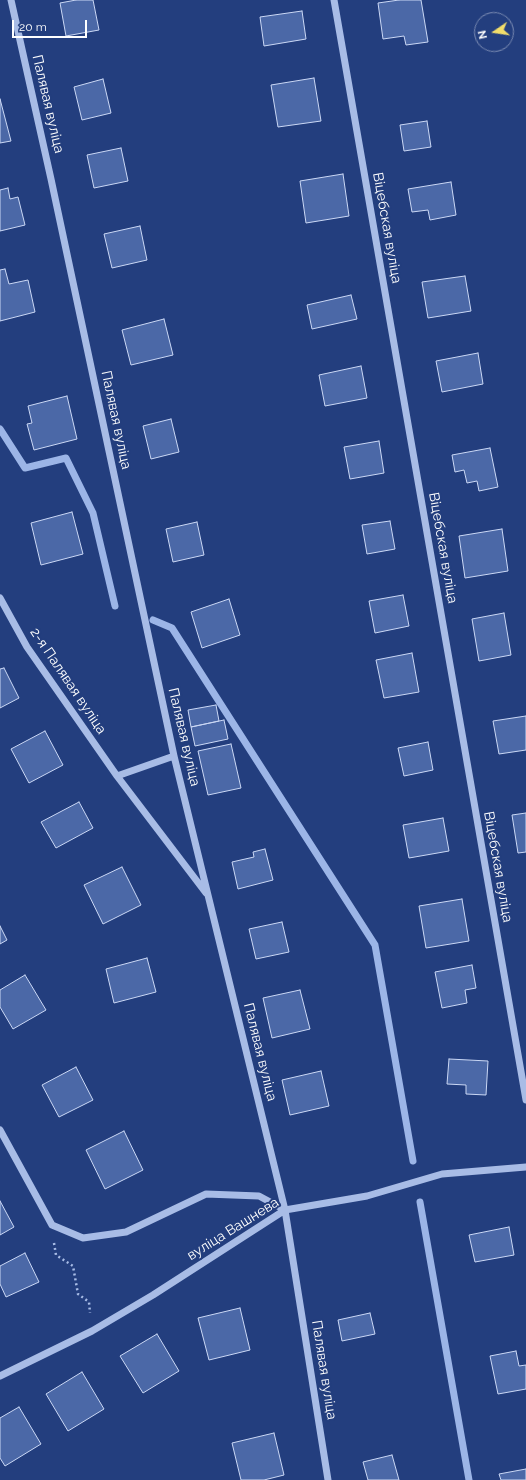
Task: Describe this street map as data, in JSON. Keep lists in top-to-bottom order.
{
  "streets": {
    "street": [
      "Палявая вуліца",
      "Віцебская вуліца",
      "2-я Палявая вуліца",
      "вуліца Вашнева"
    ]
  },
  "crossings": [
    ["Палявая вуліца", "2-я Палявая вуліца"],
    ["Палявая вуліца", "вуліца Вашнева"]
  ],
  "scale_bar": "20 m",
  "north": "left"
}
